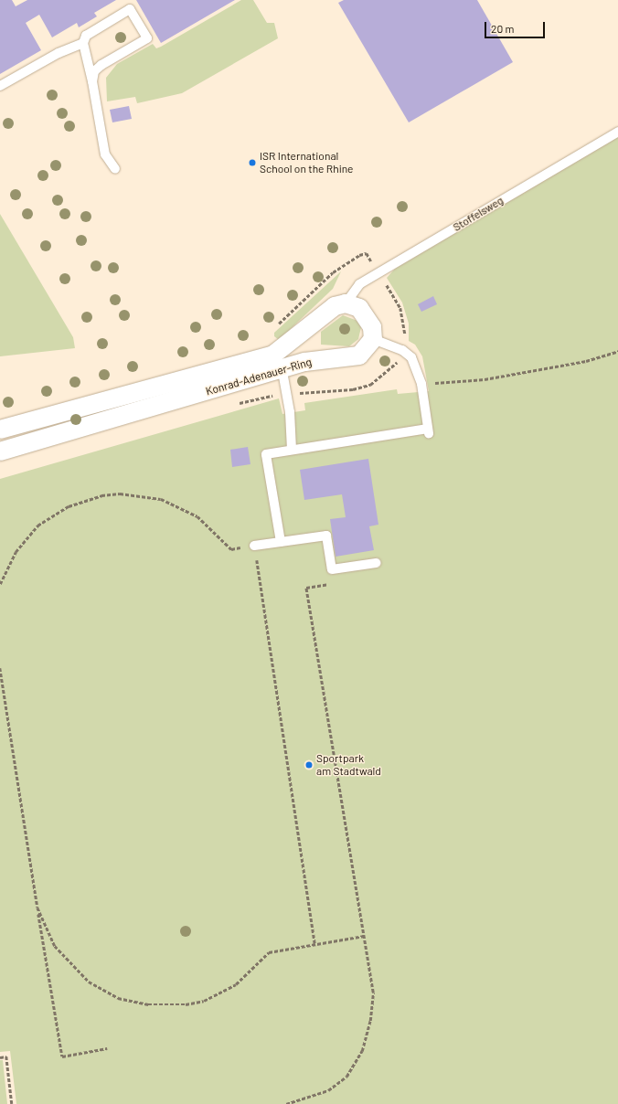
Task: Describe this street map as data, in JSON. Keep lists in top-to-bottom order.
{
  "streets": {
    "street": ["Konrad-Adenauer-Ring"],
    "lane": ["Stoffelsweg"]
  },
  "crossings": [
    ["Stoffelsweg", "Konrad-Adenauer-Ring"]
  ],
  "places": ["ISR International School on the Rhine", "Sportpark am Stadtwald"],
  "scale_bar": "20 m"
}
